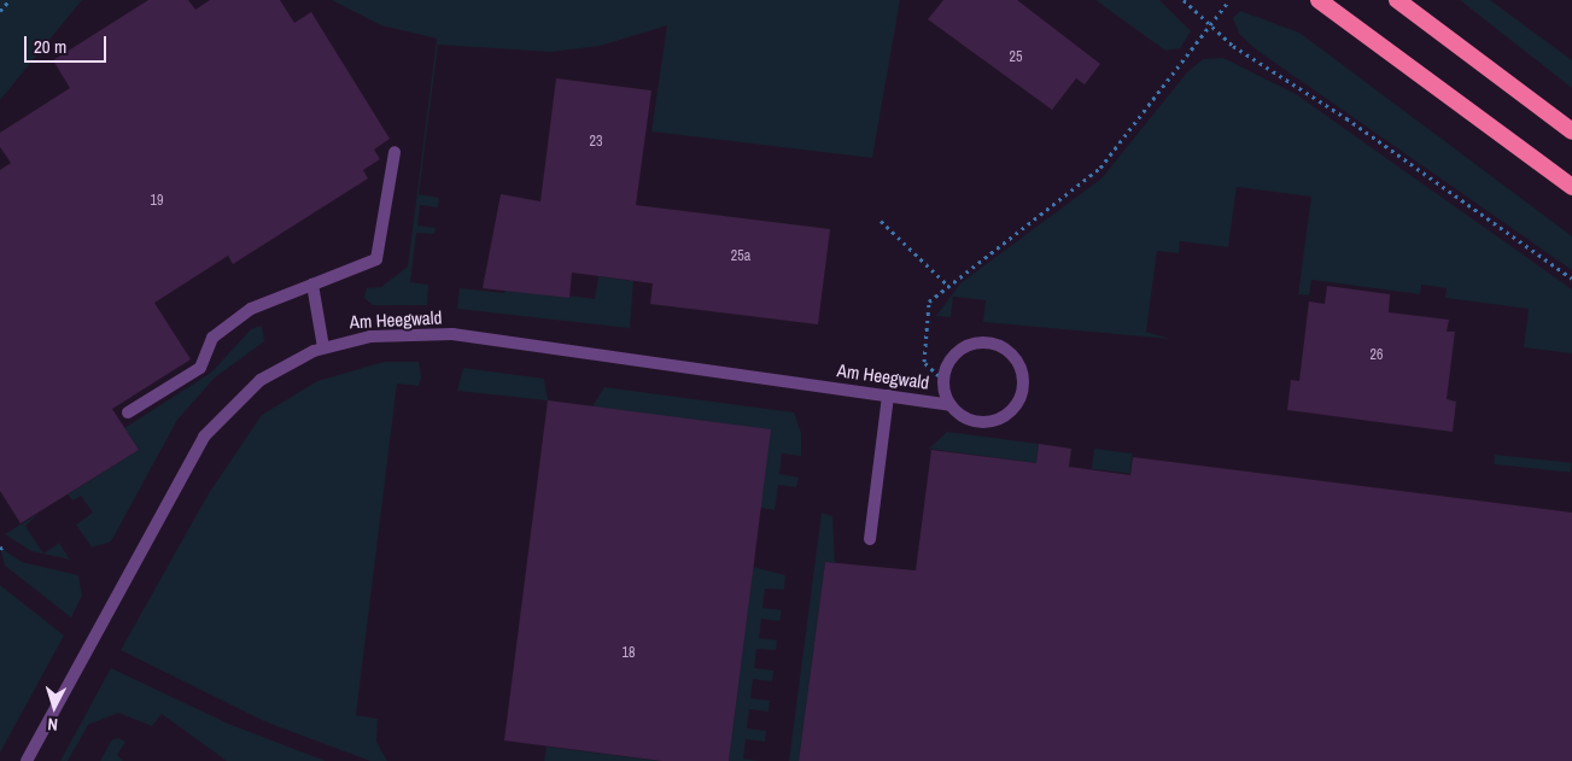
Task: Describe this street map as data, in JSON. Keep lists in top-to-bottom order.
{
  "streets": {
    "street": ["Am Heegwald"]
  },
  "house_numbers": [
    "25",
    "23",
    "19",
    "25a",
    "26",
    "18"
  ],
  "scale_bar": "20 m",
  "north": "bottom"
}
